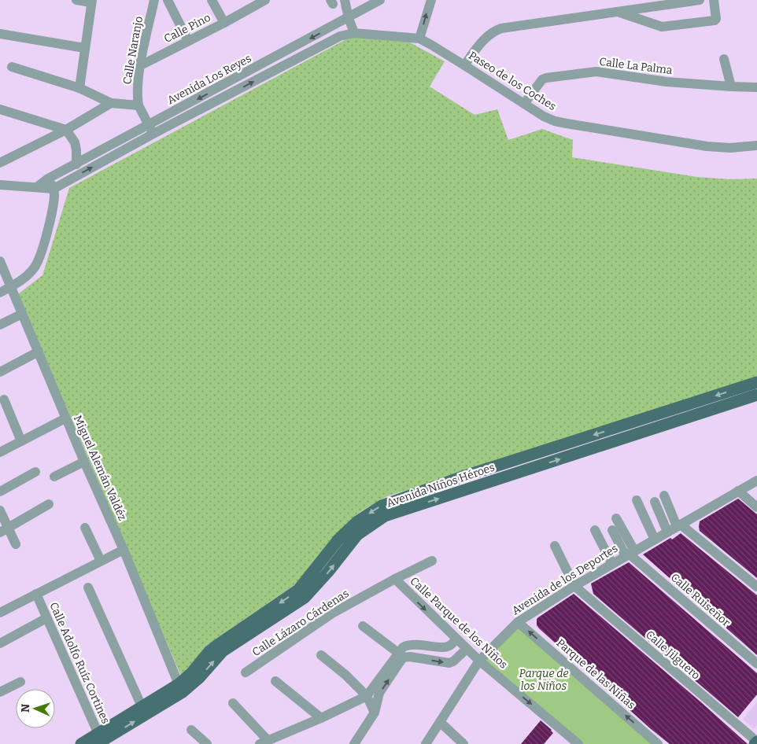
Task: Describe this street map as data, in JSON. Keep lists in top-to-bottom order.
{
  "streets": {
    "main road": ["Avenida Niños Héroes"],
    "street": [
      "Calle Pino",
      "Calle Naranjo",
      "Calle La Palma",
      "Avenida Los Reyes",
      "Paseo de los Coches",
      "Miguel Alemán Valdéz",
      "Avenida de los Deportes",
      "Calle Ruiseñor",
      "Calle Lázaro Cárdenas",
      "Calle Parque de los Niños",
      "Calle Jilguero",
      "Calle Adolfo Ruíz Cortines",
      "Parque de las Niñas"
    ]
  },
  "crossings": [
    ["Calle Pino", "Calle Naranjo"],
    ["Calle La Palma", "Paseo de los Coches"],
    ["Avenida Los Reyes", "Paseo de los Coches"],
    ["Miguel Alemán Valdéz", "Avenida Niños Héroes"],
    ["Avenida Niños Héroes", "Calle Adolfo Ruíz Cortines"],
    ["Avenida de los Deportes", "Calle Ruiseñor"],
    ["Avenida de los Deportes", "Calle Parque de los Niños"],
    ["Avenida de los Deportes", "Calle Jilguero"],
    ["Avenida de los Deportes", "Parque de las Niñas"],
    ["Calle Lázaro Cárdenas", "Calle Parque de los Niños"]
  ],
  "one_way": ["Parque de las Niñas"],
  "parks": ["Parque de los Niños"],
  "north": "left"
}
